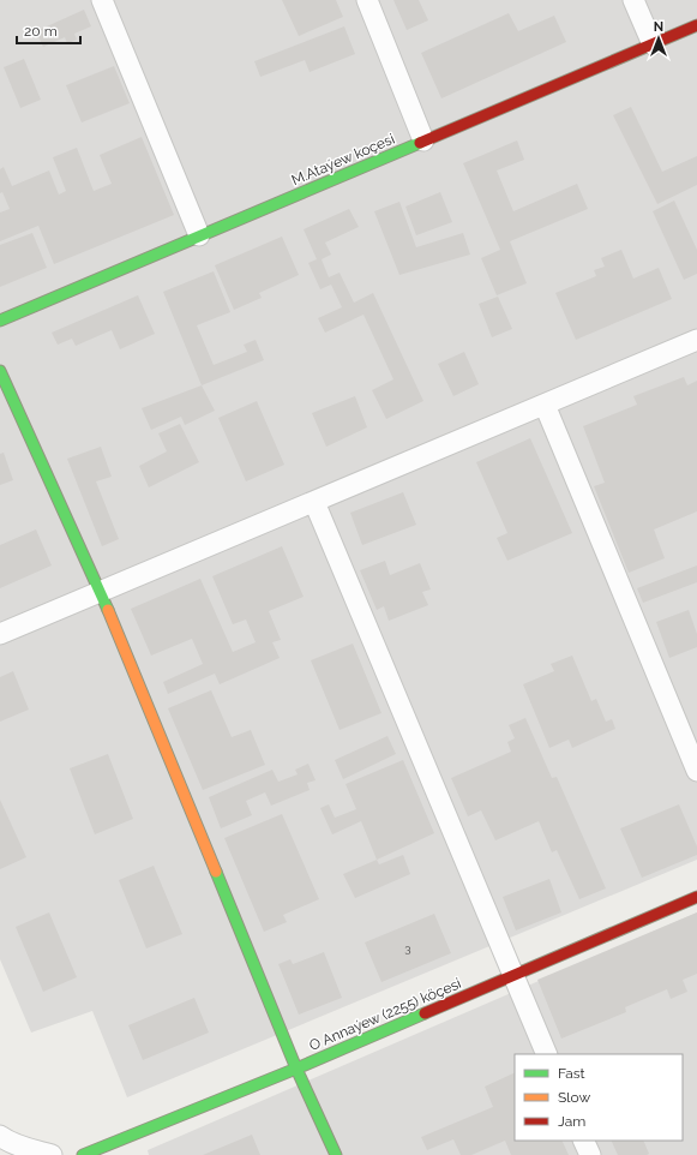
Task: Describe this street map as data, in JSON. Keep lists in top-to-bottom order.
{
  "streets": {
    "street": ["M.Ataýew koçesi", "O Annaýew (2255) köçesi"]
  },
  "house_numbers": ["3"],
  "legend": ["Fast", "Slow", "Jam"],
  "scale_bar": "20 m",
  "north": "top"
}
